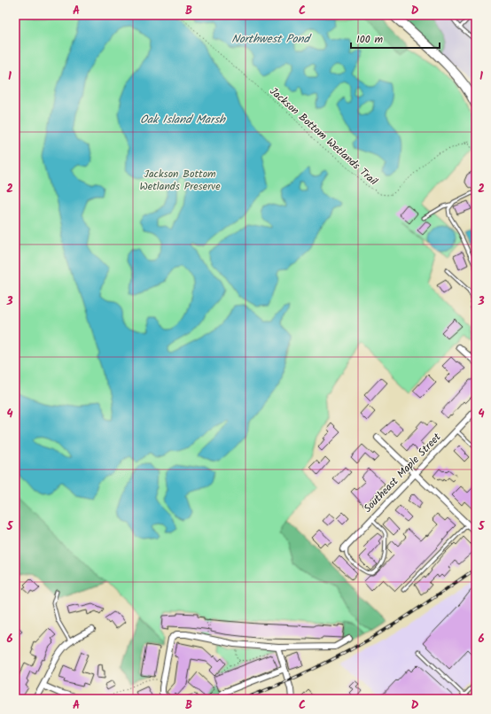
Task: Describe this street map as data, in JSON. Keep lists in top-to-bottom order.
{
  "streets": {
    "street": ["Southeast Maple Street"],
    "path": ["Jackson Bottom Wetlands Trail"]
  },
  "water": ["Northwest Pond", "Oak Island Marsh"],
  "parks": ["Jackson Bottom Wetlands Preserve"],
  "scale_bar": "100 m",
  "grid": {
    "columns": [
      "A",
      "B",
      "C",
      "D"
    ],
    "rows": [
      "1",
      "2",
      "3",
      "4",
      "5",
      "6"
    ]
  }
}
